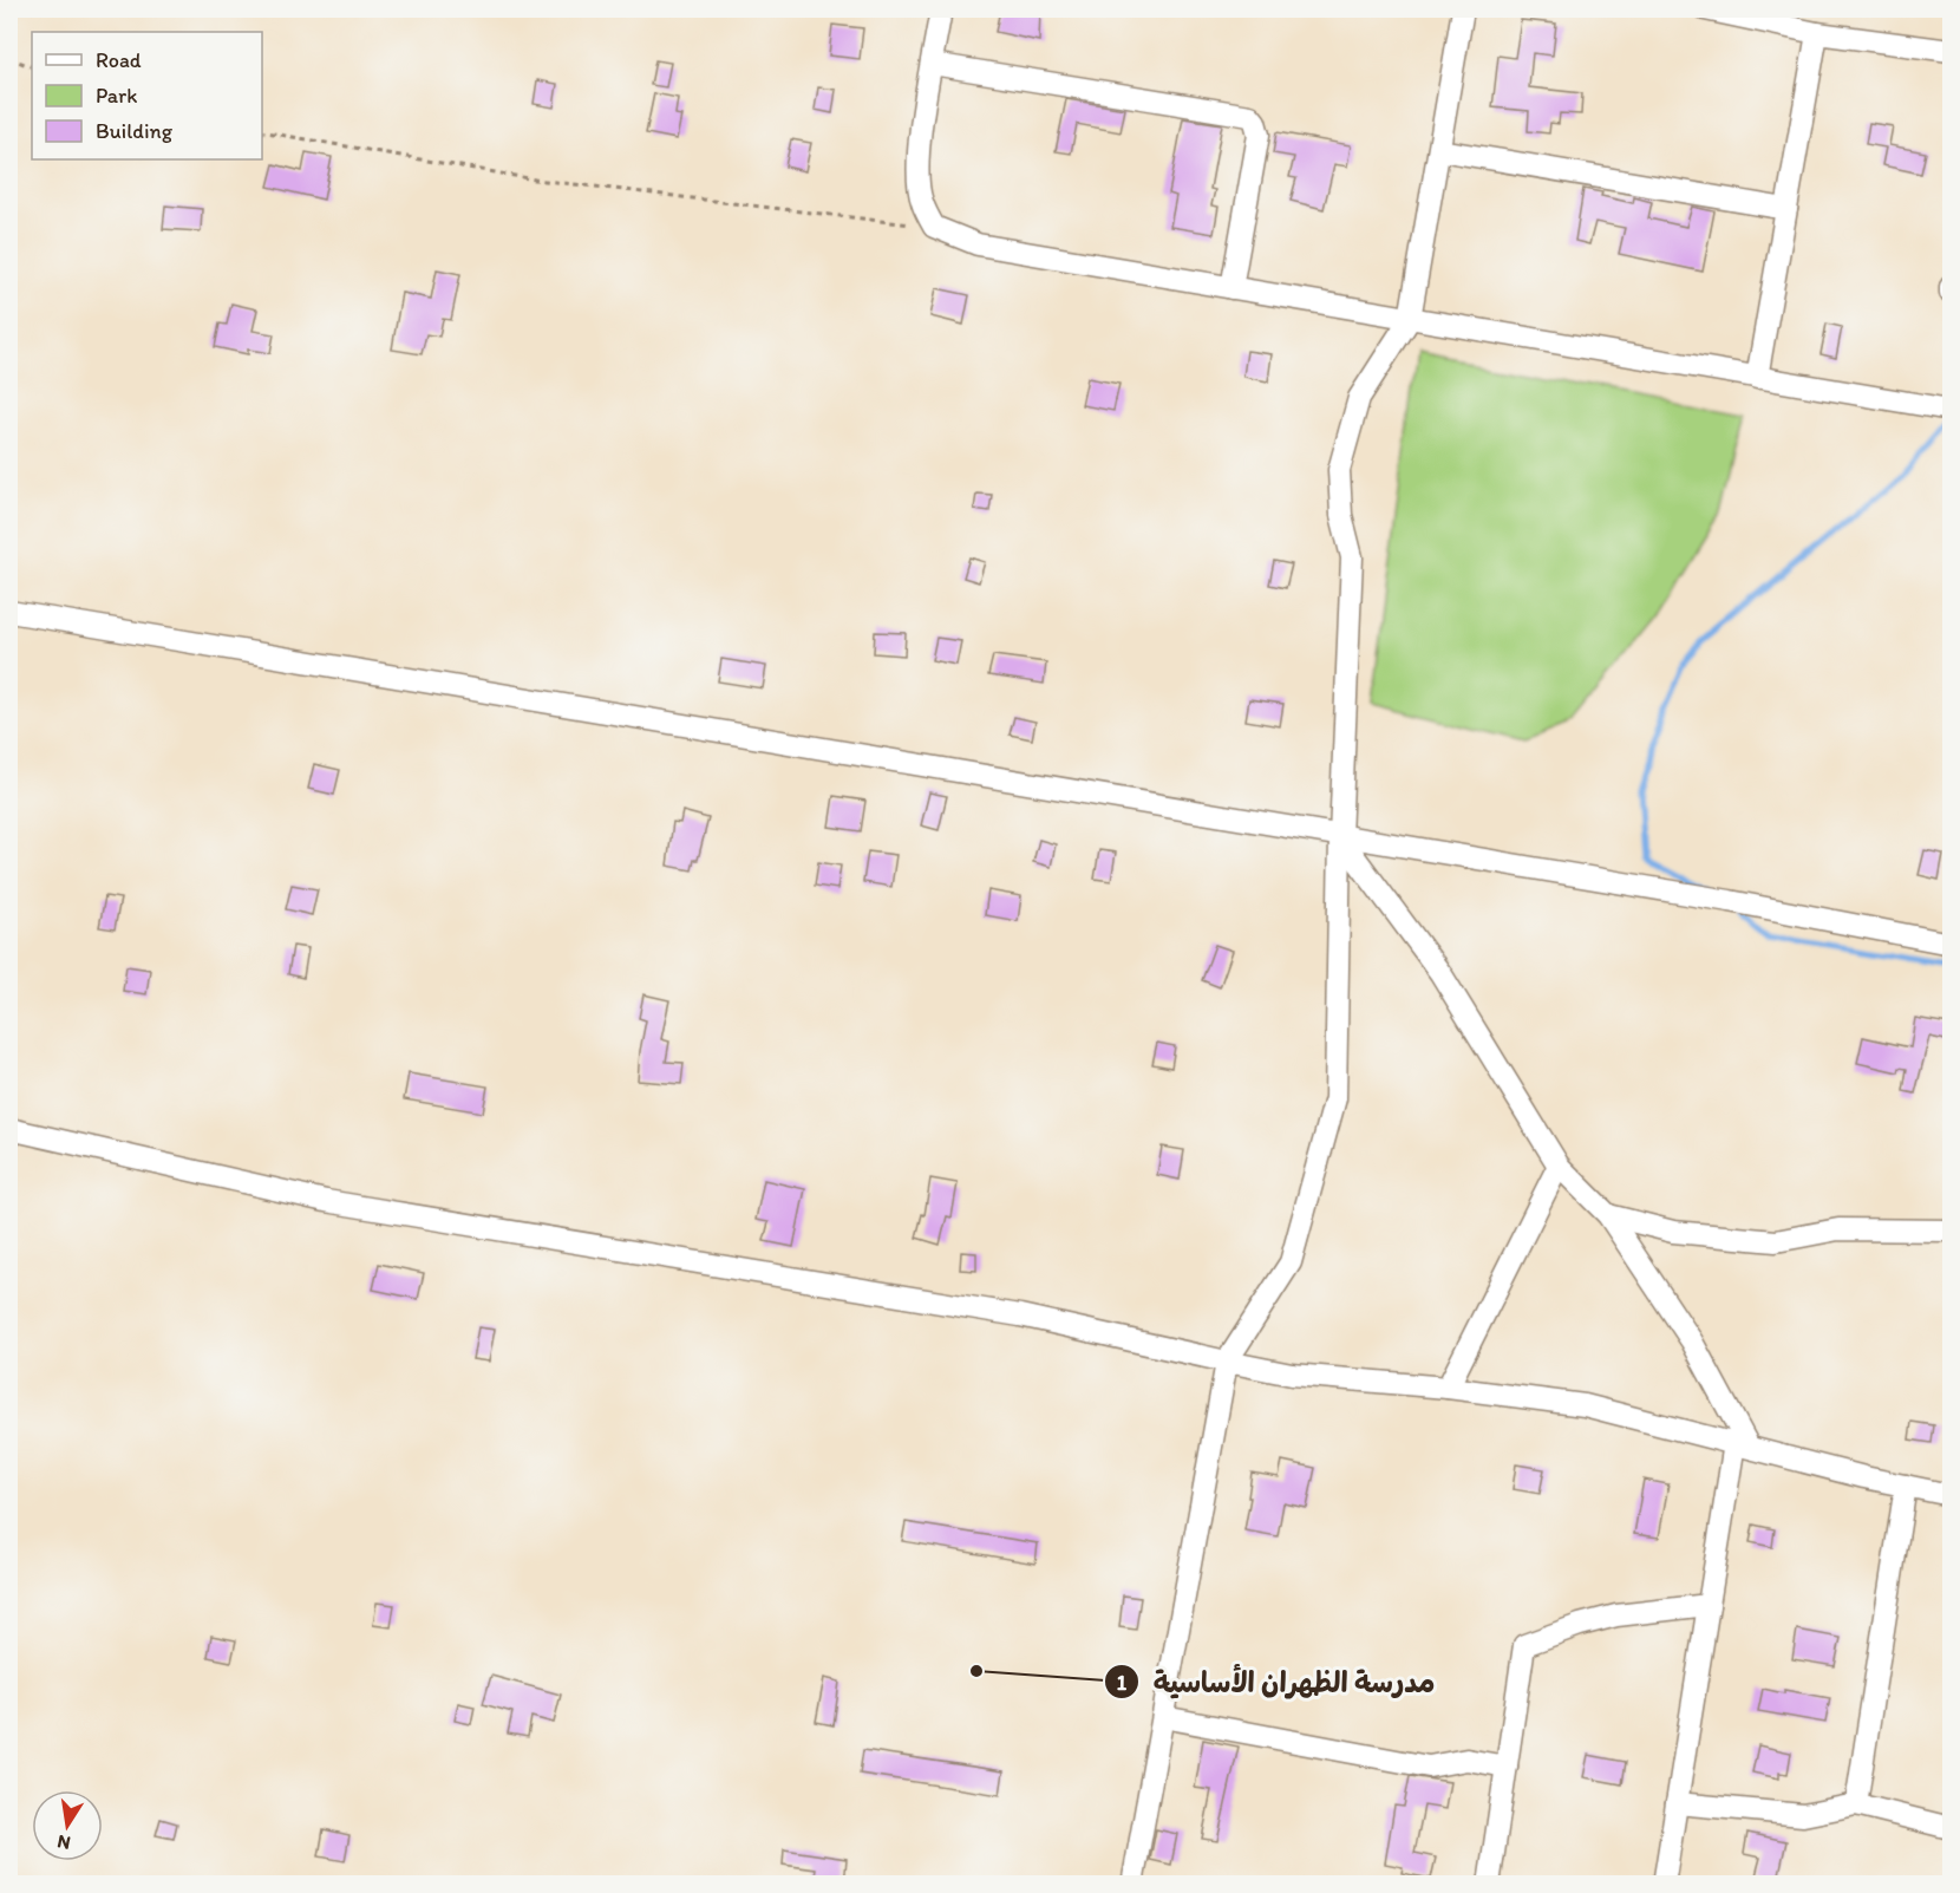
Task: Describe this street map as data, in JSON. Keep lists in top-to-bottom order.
{
  "places": ["مدرسة الظهران الأساسية"],
  "legend": ["Road", "Park", "Building"],
  "north": "bottom"
}
